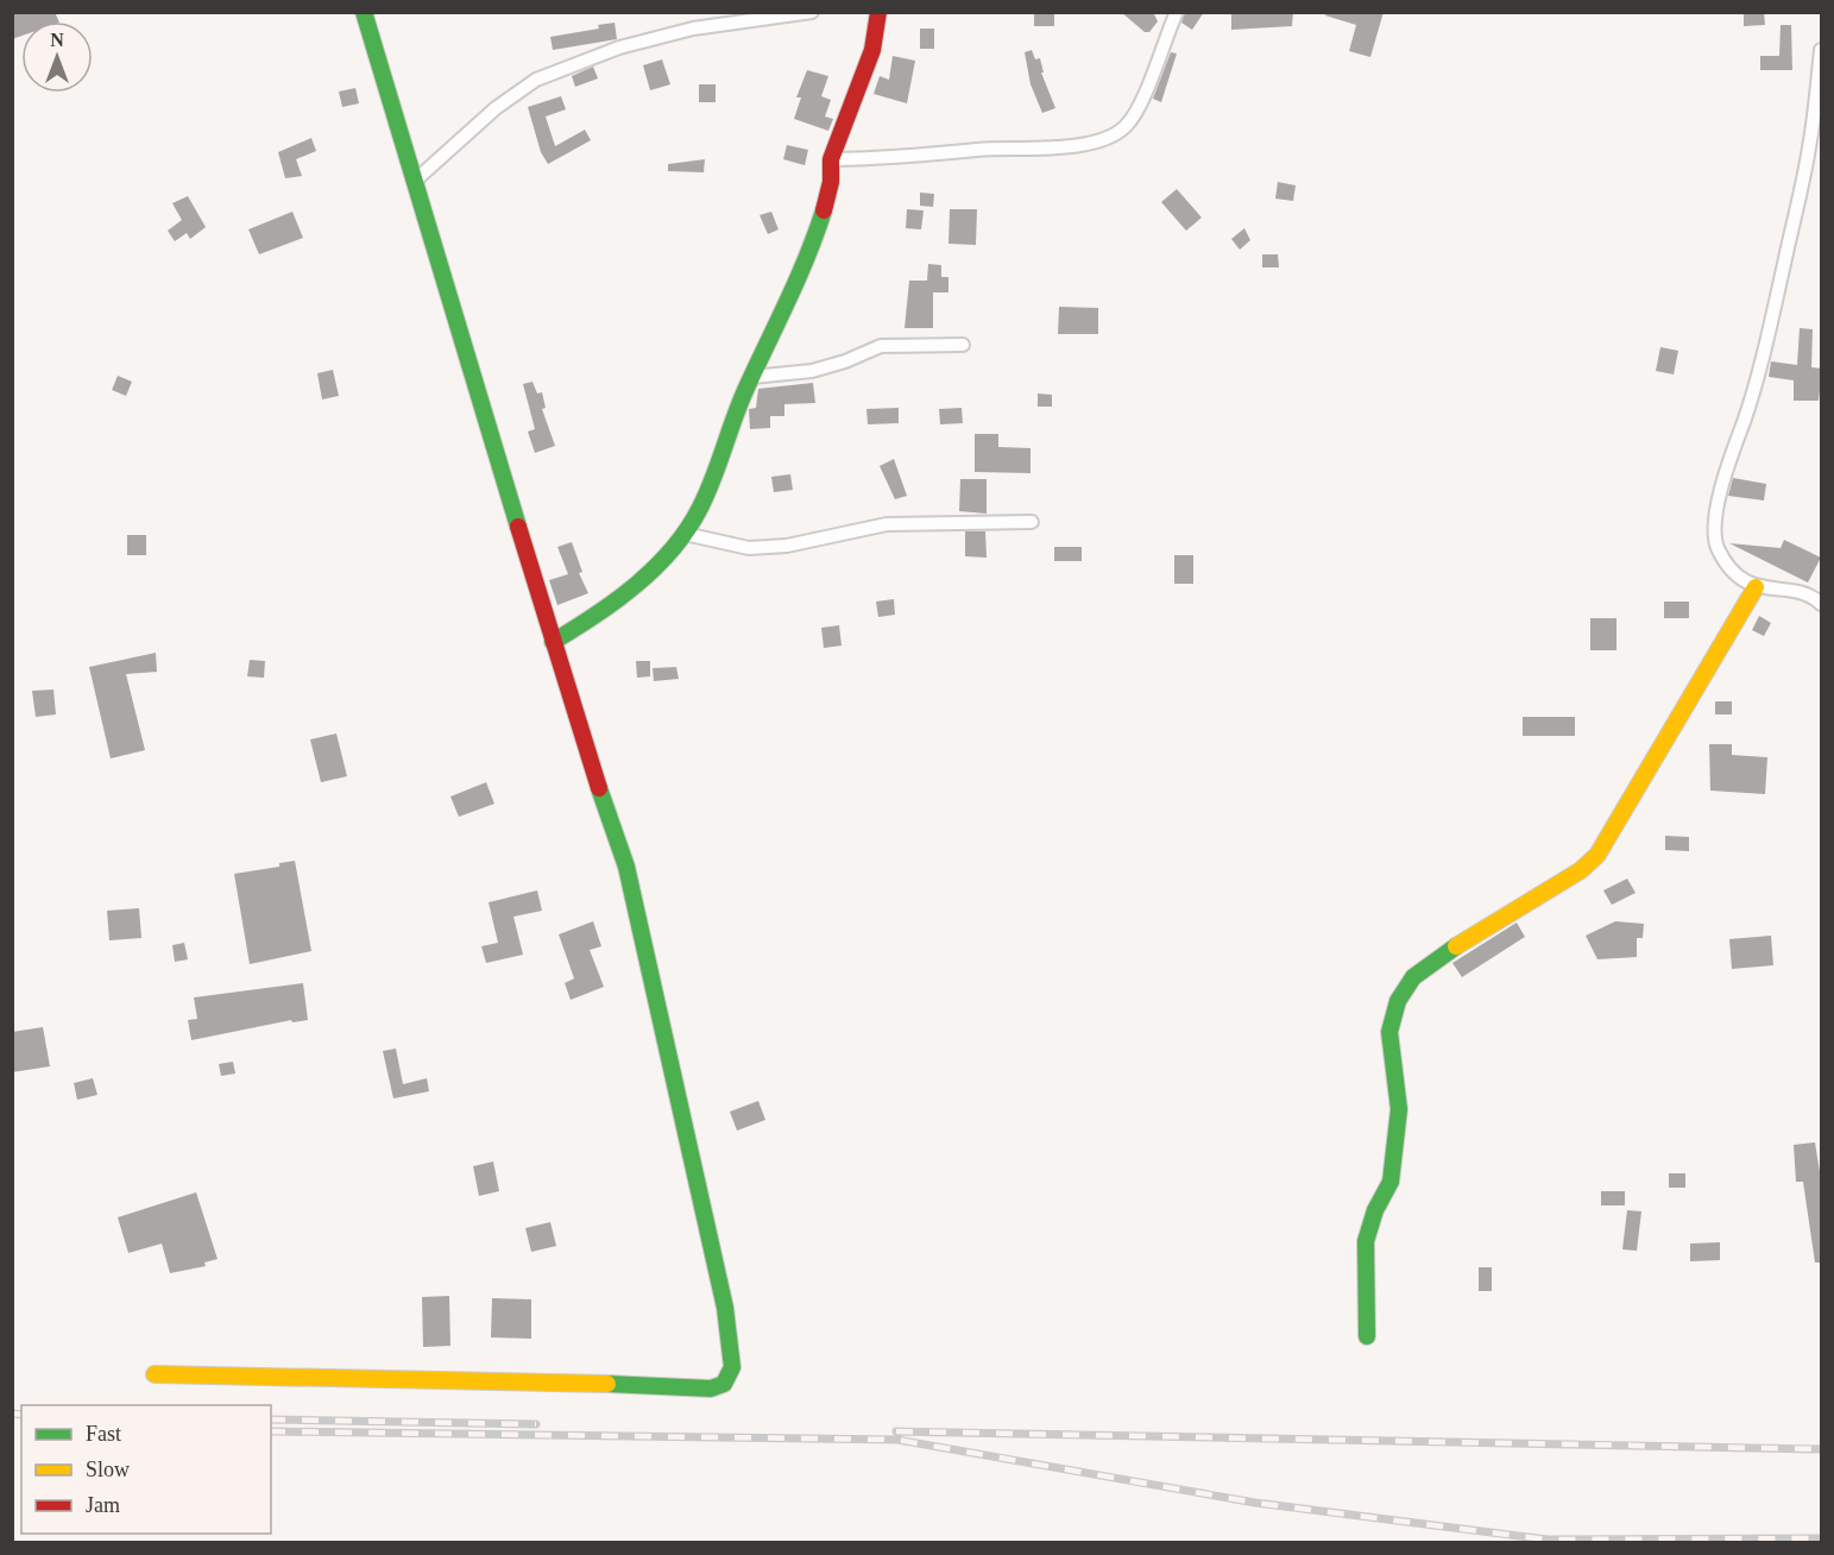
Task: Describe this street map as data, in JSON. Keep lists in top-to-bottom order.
{
  "legend": ["Fast", "Slow", "Jam"],
  "north": "top"
}
